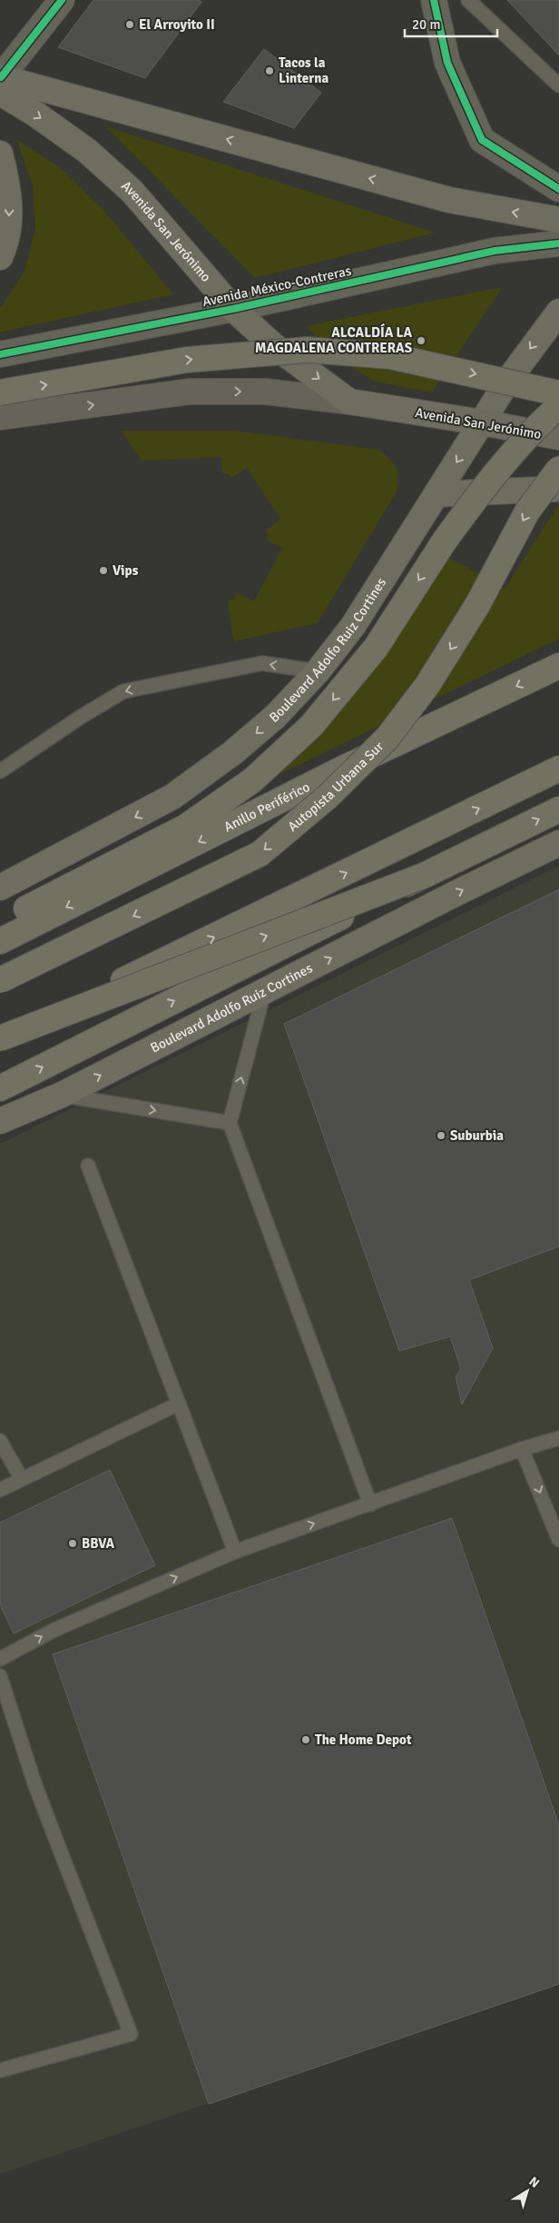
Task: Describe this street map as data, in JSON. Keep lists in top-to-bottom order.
{
  "streets": {
    "highway": ["Autopista Urbana Sur", "Anillo Periférico"],
    "main road": ["Avenida San Jerónimo", "Boulevard Adolfo Ruiz Cortines"],
    "street": ["Avenida México-Contreras"]
  },
  "crossings": [
    ["Avenida San Jerónimo", "Avenida México-Contreras"],
    ["Avenida San Jerónimo", "Boulevard Adolfo Ruiz Cortines"]
  ],
  "one_way": ["Avenida San Jerónimo"],
  "places": [
    "El Arroyito II",
    "Tacos la Linterna",
    "ALCALDÍA LA MAGDALENA CONTRERAS",
    "Vips",
    "Suburbia",
    "BBVA",
    "The Home Depot"
  ],
  "scale_bar": "20 m",
  "north": "top right"
}
